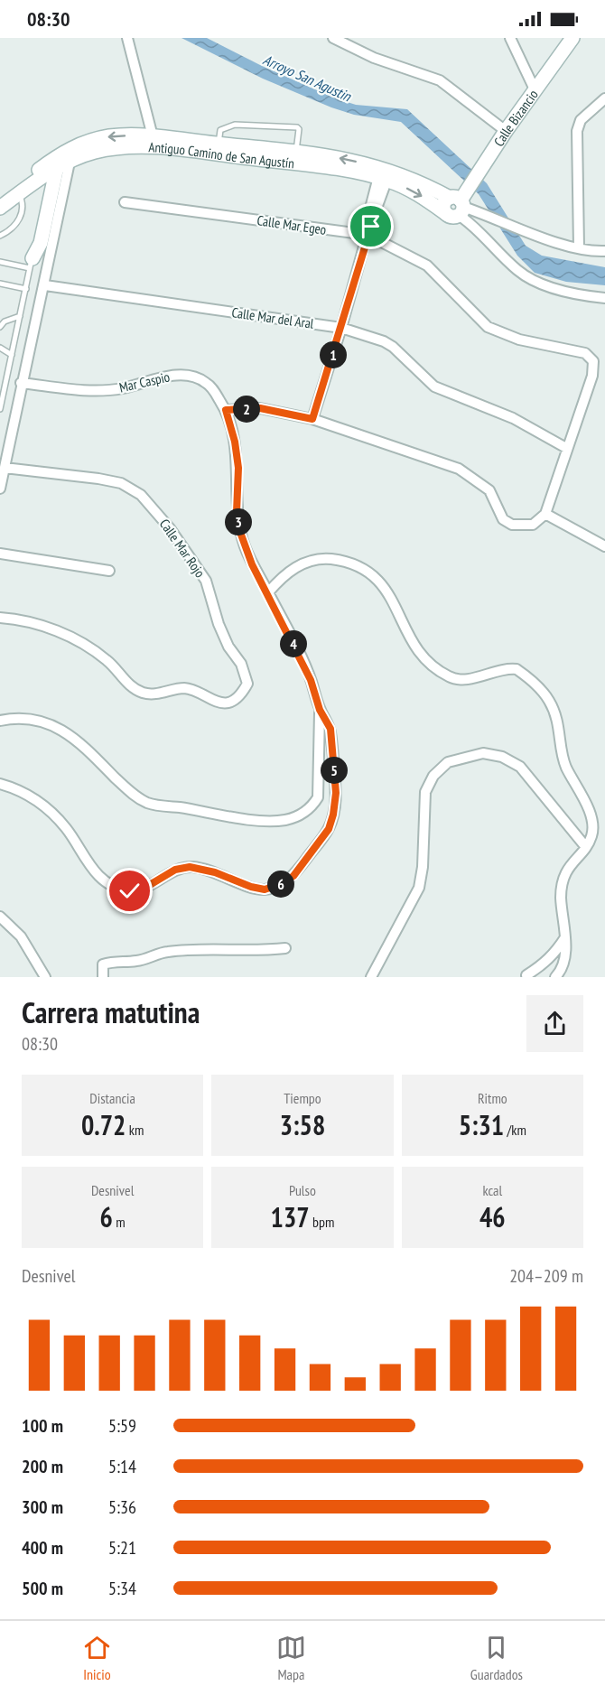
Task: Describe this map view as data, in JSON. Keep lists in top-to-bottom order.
{
  "streets": {
    "street": [
      "Calle Bizancio",
      "Antiguo Camino de San Agustín",
      "Calle Mar Egeo",
      "Calle Mar del Aral",
      "Mar Caspio",
      "Calle Mar Rojo"
    ]
  },
  "crossings": [
    ["Calle Bizancio", "Antiguo Camino de San Agustín"],
    ["Calle Mar Egeo", "Calle Mar del Aral"]
  ],
  "water": ["Arroyo San Agustin"],
  "page": {
    "status": "08:30",
    "pins": [
      "1",
      "2",
      "3",
      "4",
      "5",
      "6"
    ],
    "heading": ["Carrera matutina", "08:30"],
    "stats": [
      ["Distancia", "0.72 km"],
      ["Tiempo", "3:58"],
      ["Ritmo", "5:31 /km"],
      ["Desnivel", "6 m"],
      ["Pulso", "137 bpm"],
      ["kcal", "46"]
    ],
    "chart": ["Desnivel", "204–209 m"],
    "list": [
      {
        "name": "100 m",
        "note": "5:59"
      },
      {
        "name": "200 m",
        "note": "5:14"
      },
      {
        "name": "300 m",
        "note": "5:36"
      },
      {
        "name": "400 m",
        "note": "5:21"
      },
      {
        "name": "500 m",
        "note": "5:34"
      }
    ],
    "tabs": ["Inicio", "Mapa", "Guardados"]
  }
}
